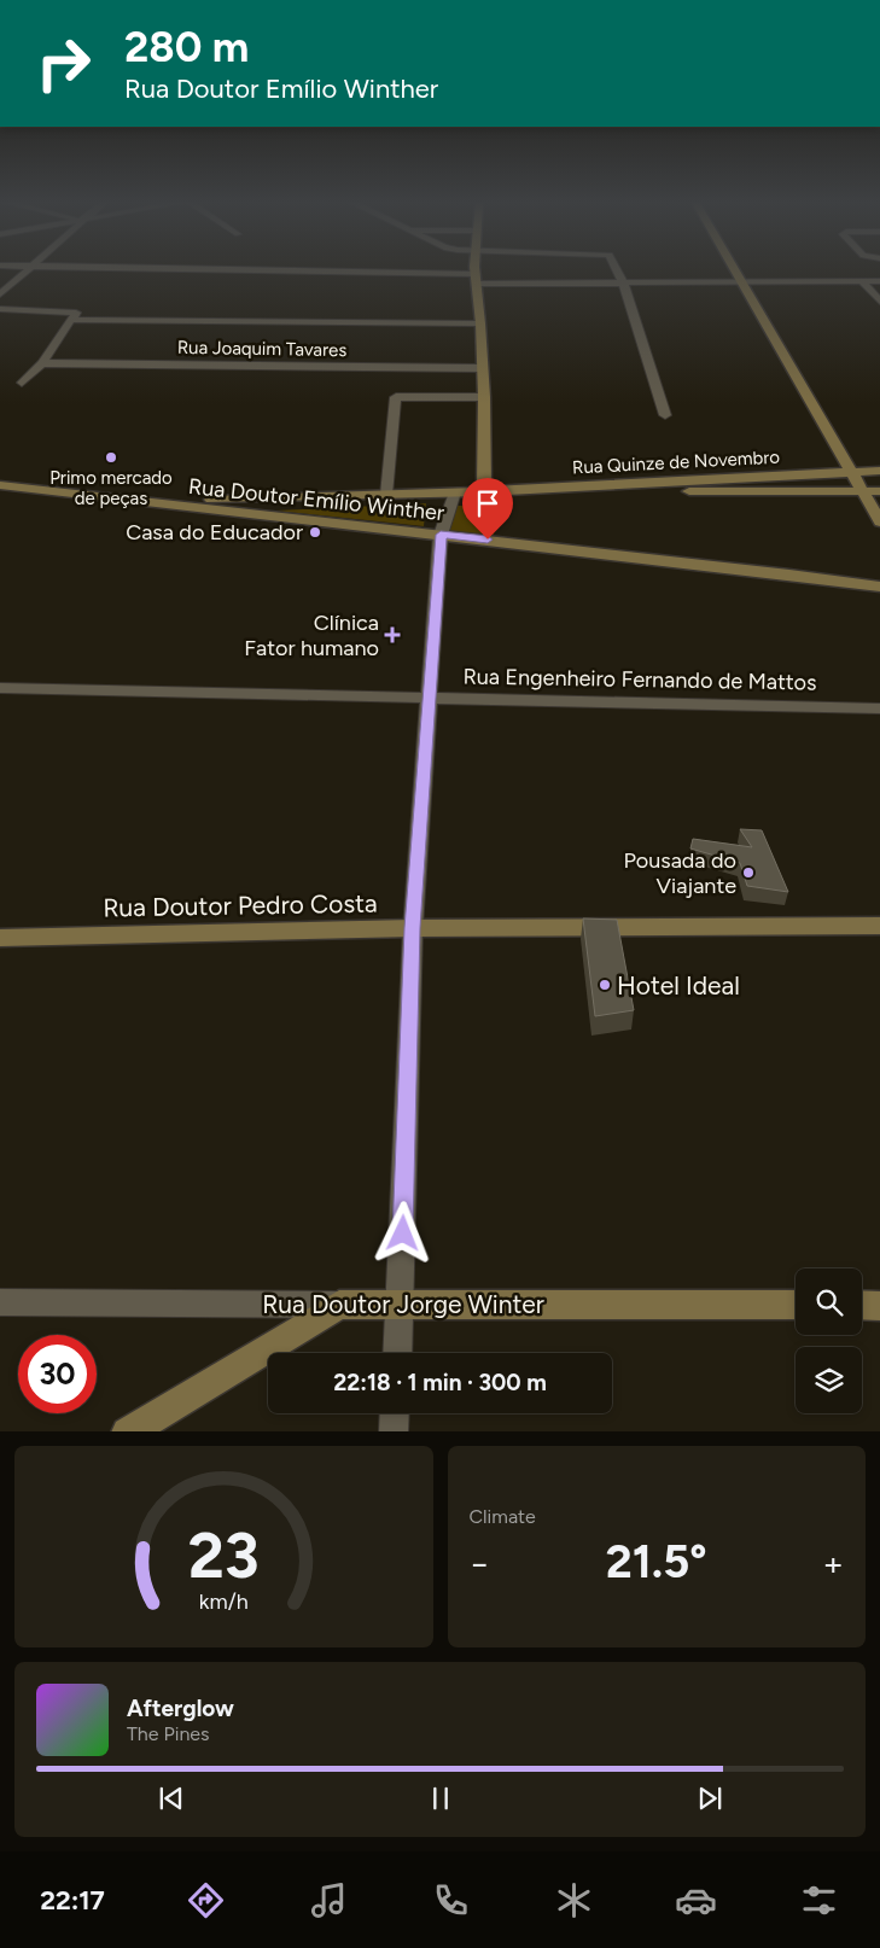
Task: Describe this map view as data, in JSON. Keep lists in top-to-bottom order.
{
  "streets": {
    "main road": [
      "Rua Quinze de Novembro",
      "Rua Doutor Emílio Winther",
      "Rua Doutor Pedro Costa",
      "Rua Doutor Jorge Winter"
    ],
    "street": ["Rua Joaquim Tavares", "Rua Engenheiro Fernando de Mattos"]
  },
  "crossings": [
    ["Rua Quinze de Novembro", "Rua Doutor Emílio Winther"]
  ],
  "places": {
    "other": [
      "Primo mercado de peças",
      "Casa do Educador",
      "Pousada do Viajante",
      "Hotel Ideal"
    ],
    "health": ["Clínica Fator humano"]
  },
  "page": {
    "turn": ["280 m", "Rua Doutor Emílio Winther"],
    "limit": "30",
    "trip": "22:18 · 1 min · 300 m",
    "tile": "Climate",
    "heat": ["−", "21.5°", "+"],
    "song": ["Afterglow", "The Pines"],
    "tabs": "22:17",
    "gauge": ["23", "km/h"]
  }
}
